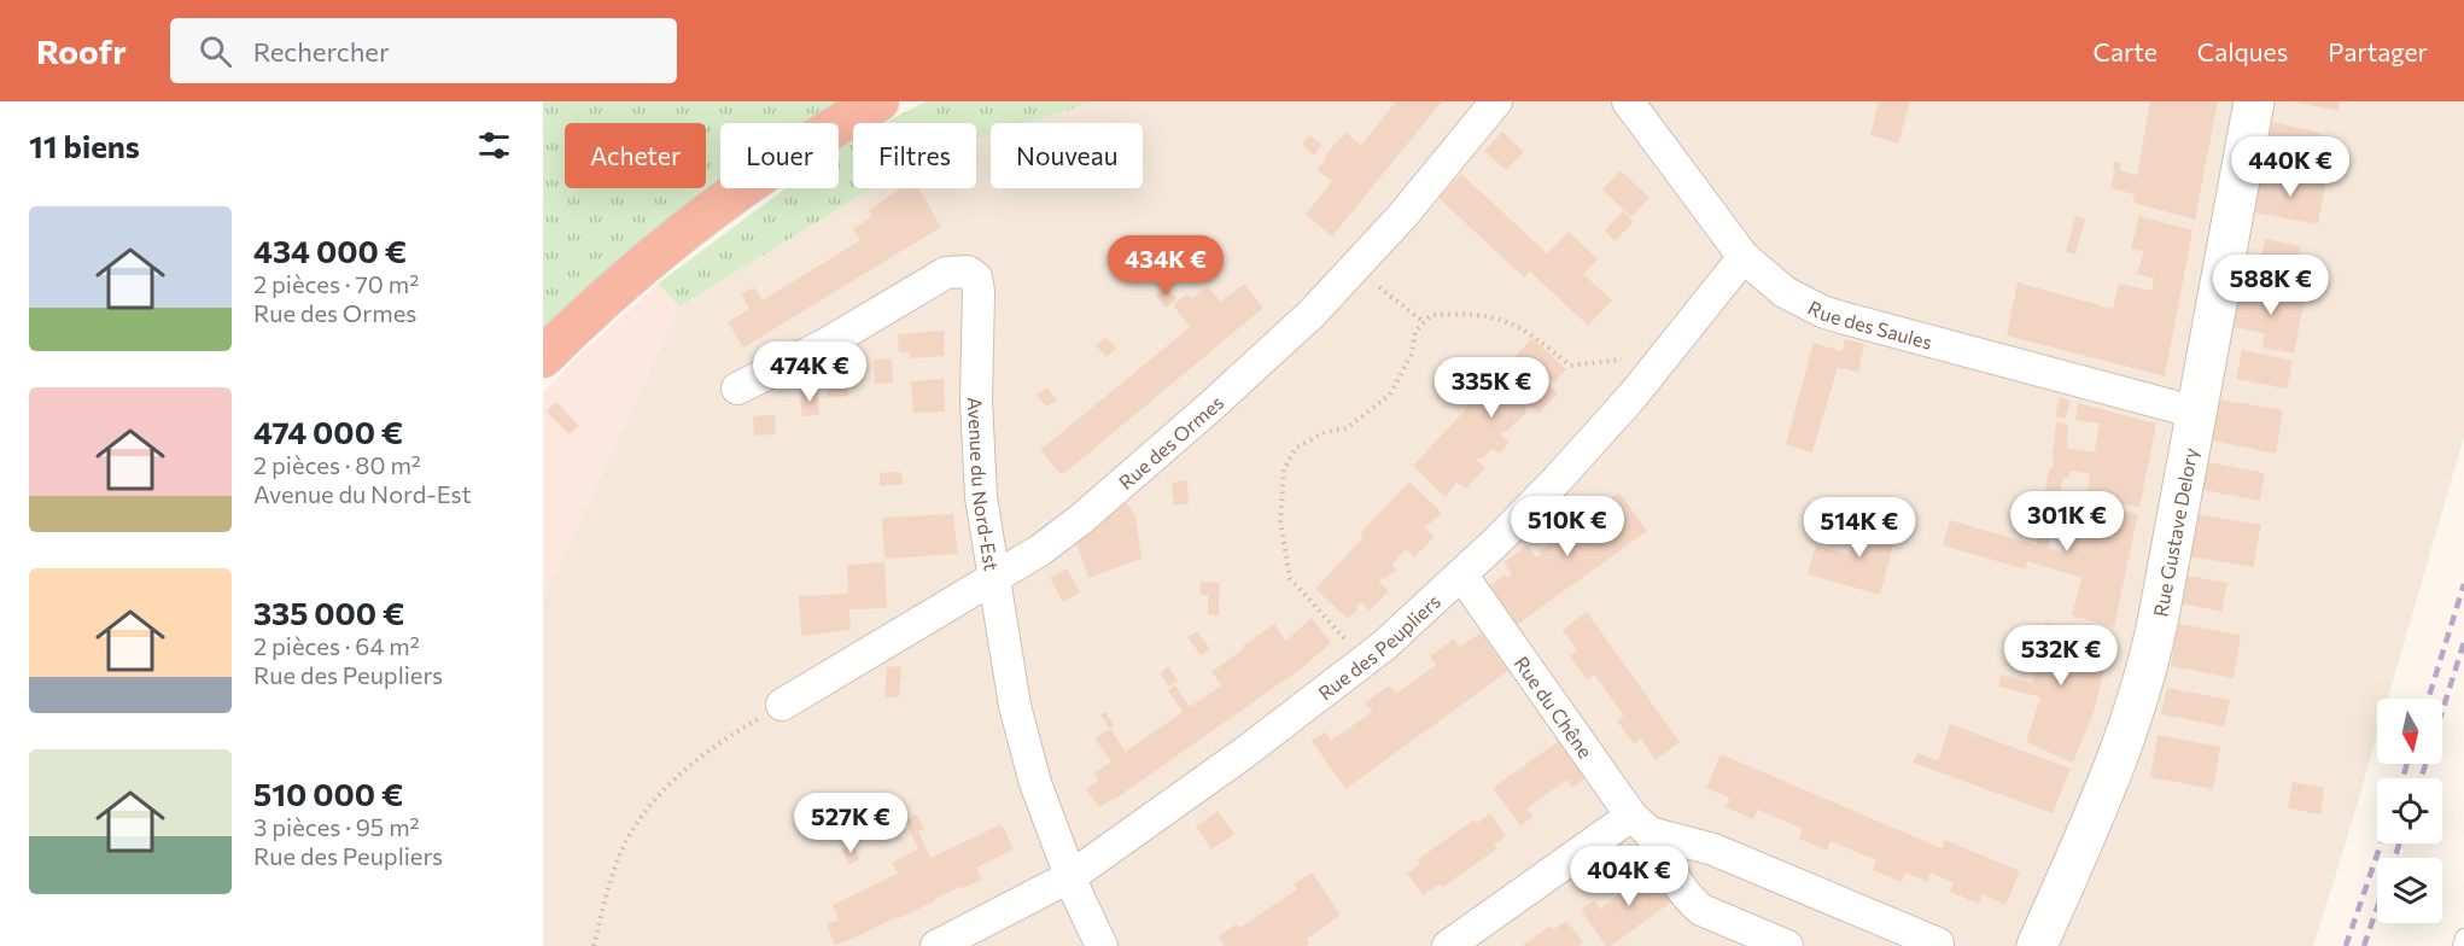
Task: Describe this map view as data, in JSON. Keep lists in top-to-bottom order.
{
  "streets": {
    "street": [
      "Rue des Saules",
      "Rue des Ormes",
      "Avenue du Nord-Est",
      "Rue Gustave Delory",
      "Rue des Peupliers",
      "Rue du Chêne"
    ]
  },
  "crossings": [
    ["Rue des Saules", "Rue Gustave Delory"],
    ["Rue des Saules", "Rue des Peupliers"],
    ["Rue des Ormes", "Avenue du Nord-Est"],
    ["Avenue du Nord-Est", "Rue des Peupliers"],
    ["Rue des Peupliers", "Rue du Chêne"]
  ],
  "north": "bottom",
  "page": {
    "header": "Roofr",
    "search": "Rechercher",
    "nav": ["Carte", "Calques", "Partager"],
    "heading": "11 biens",
    "chip": [
      "Acheter",
      "Louer",
      "Filtres",
      "Nouveau"
    ],
    "price": [
      "440K €",
      "434K €",
      "588K €",
      "474K €",
      "335K €",
      "301K €",
      "510K €",
      "514K €",
      "532K €",
      "527K €",
      "404K €"
    ],
    "list": [
      {
        "name": "434 000 €",
        "note": "2 pièces · 70 m² · Rue des Ormes"
      },
      {
        "name": "474 000 €",
        "note": "2 pièces · 80 m² · Avenue du Nord-Est"
      },
      {
        "name": "335 000 €",
        "note": "2 pièces · 64 m² · Rue des Peupliers"
      },
      {
        "name": "510 000 €",
        "note": "3 pièces · 95 m² · Rue des Peupliers"
      }
    ]
  }
}
